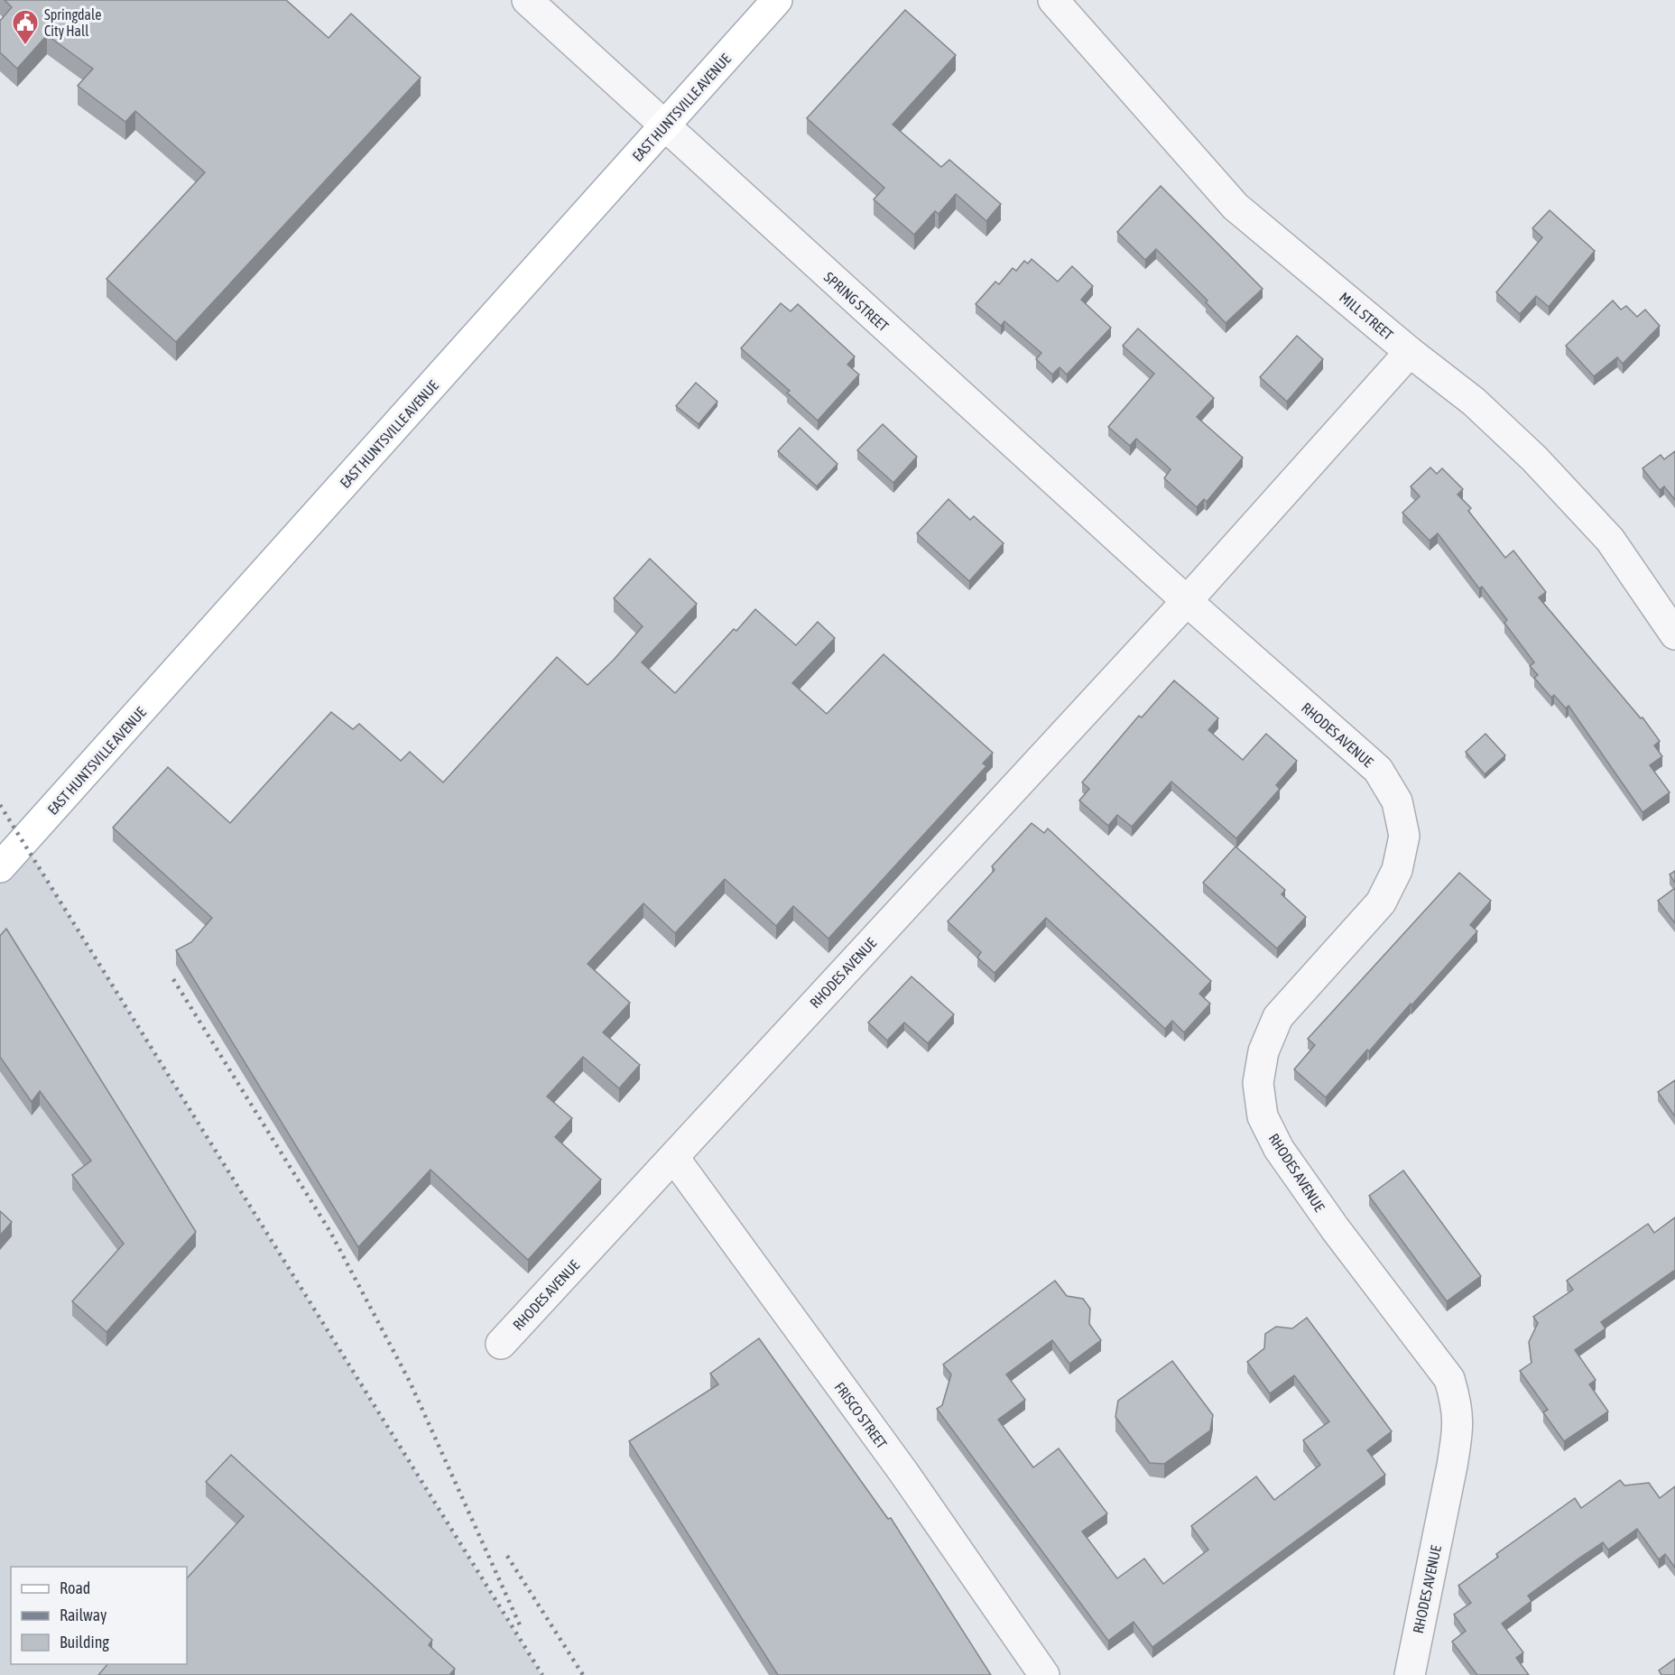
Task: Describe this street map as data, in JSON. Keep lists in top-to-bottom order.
{
  "streets": {
    "main road": ["EAST HUNTSVILLE AVENUE"],
    "street": [
      "SPRING STREET",
      "MILL STREET",
      "RHODES AVENUE",
      "FRISCO STREET"
    ]
  },
  "crossings": [
    ["EAST HUNTSVILLE AVENUE", "SPRING STREET"],
    ["SPRING STREET", "RHODES AVENUE"],
    ["MILL STREET", "RHODES AVENUE"],
    ["RHODES AVENUE", "FRISCO STREET"]
  ],
  "places": {
    "public building": ["Springdale City Hall"]
  },
  "legend": ["Road", "Railway", "Building"]
}
